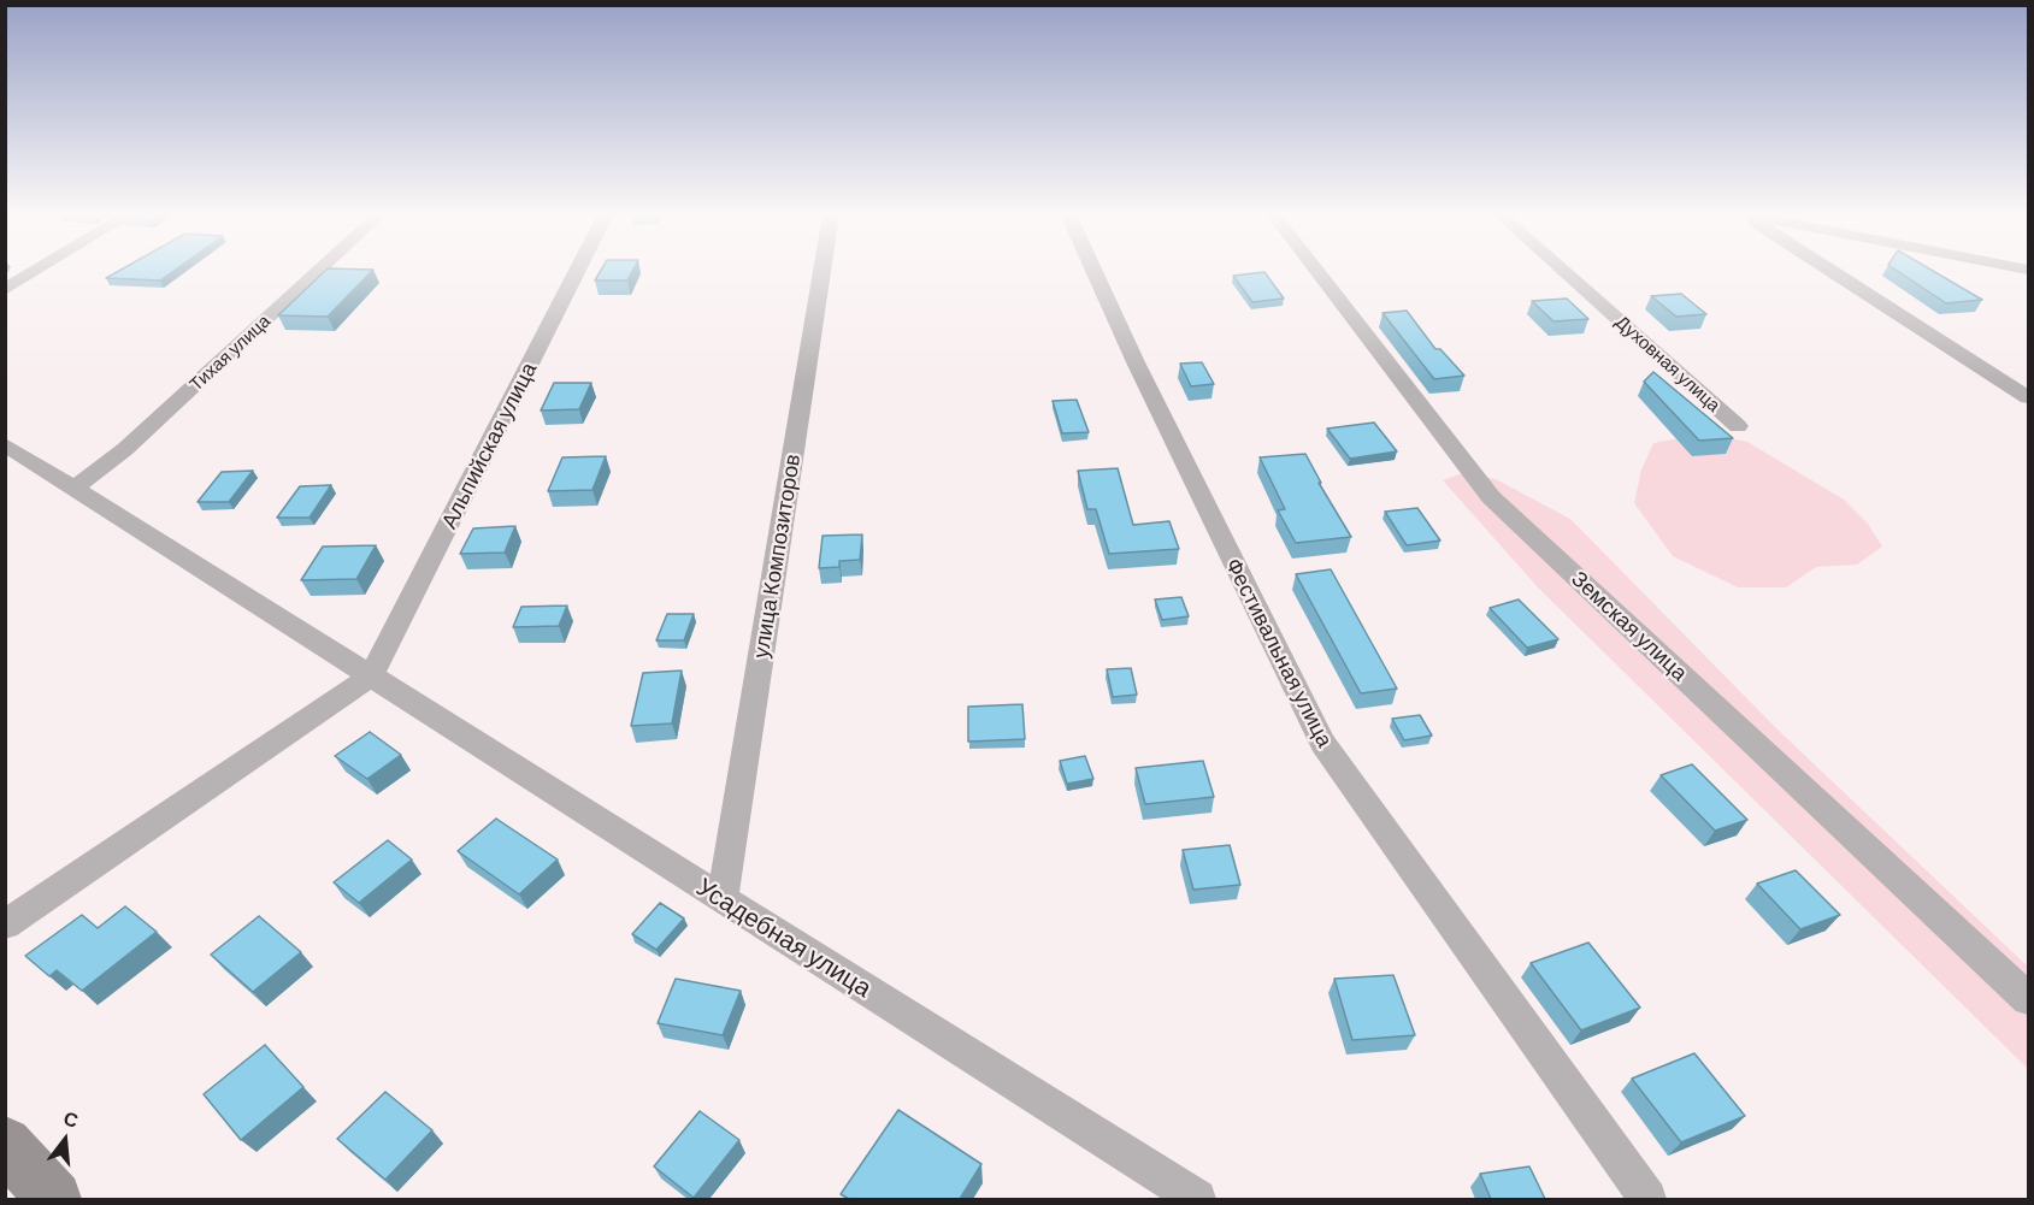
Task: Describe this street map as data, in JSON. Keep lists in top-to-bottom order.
{
  "streets": {
    "street": [
      "Тихая улица",
      "Духовная улица",
      "Альпийская улица",
      "улица Композиторов",
      "Земская улица",
      "Фестивальная улица",
      "Усадебная улица"
    ]
  },
  "crossings": [
    ["Тихая улица", "Усадебная улица"],
    ["Альпийская улица", "Усадебная улица"],
    ["улица Композиторов", "Усадебная улица"]
  ],
  "north": "top"
}
